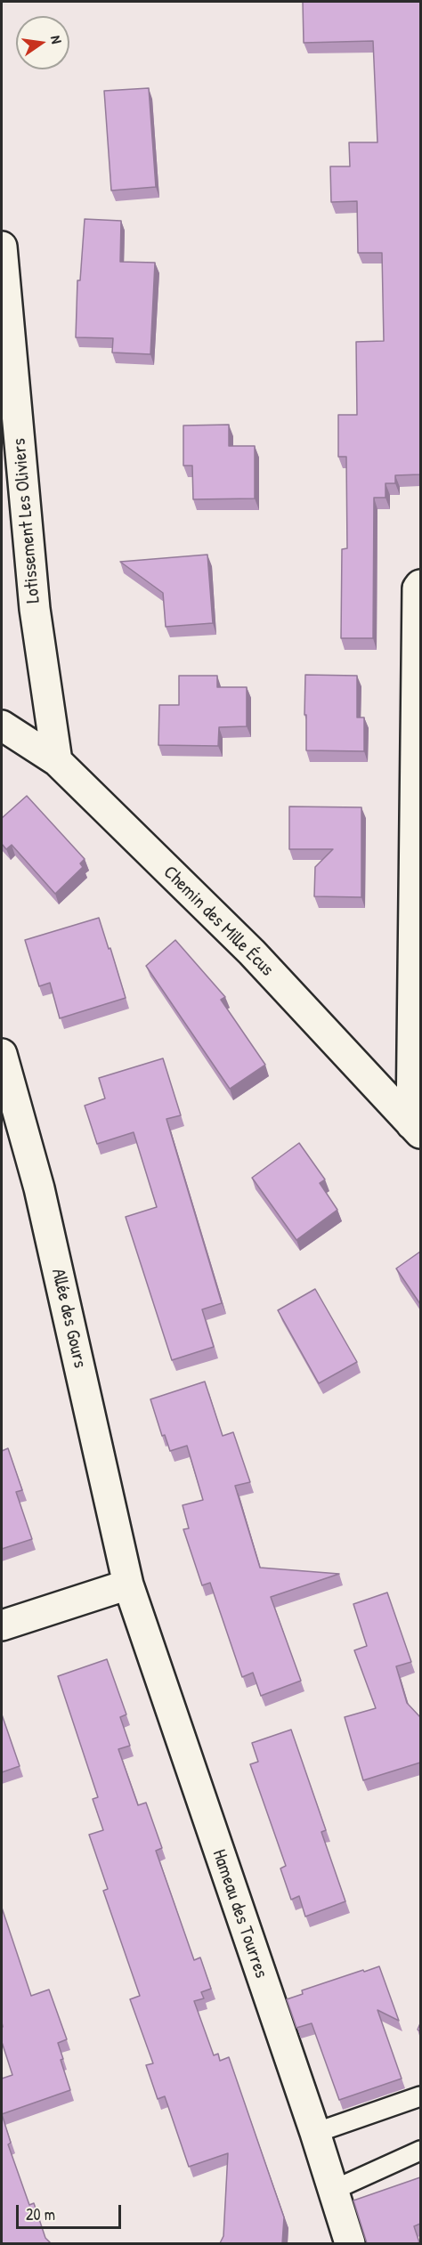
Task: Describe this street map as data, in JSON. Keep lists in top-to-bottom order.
{
  "streets": {
    "street": [
      "Lotissement Les Oliviers",
      "Chemin des Mille Écus",
      "Allée des Gours",
      "Hameau des Tourres"
    ]
  },
  "crossings": [
    ["Lotissement Les Oliviers", "Chemin des Mille Écus"],
    ["Allée des Gours", "Hameau des Tourres"]
  ],
  "scale_bar": "20 m",
  "north": "right"
}
